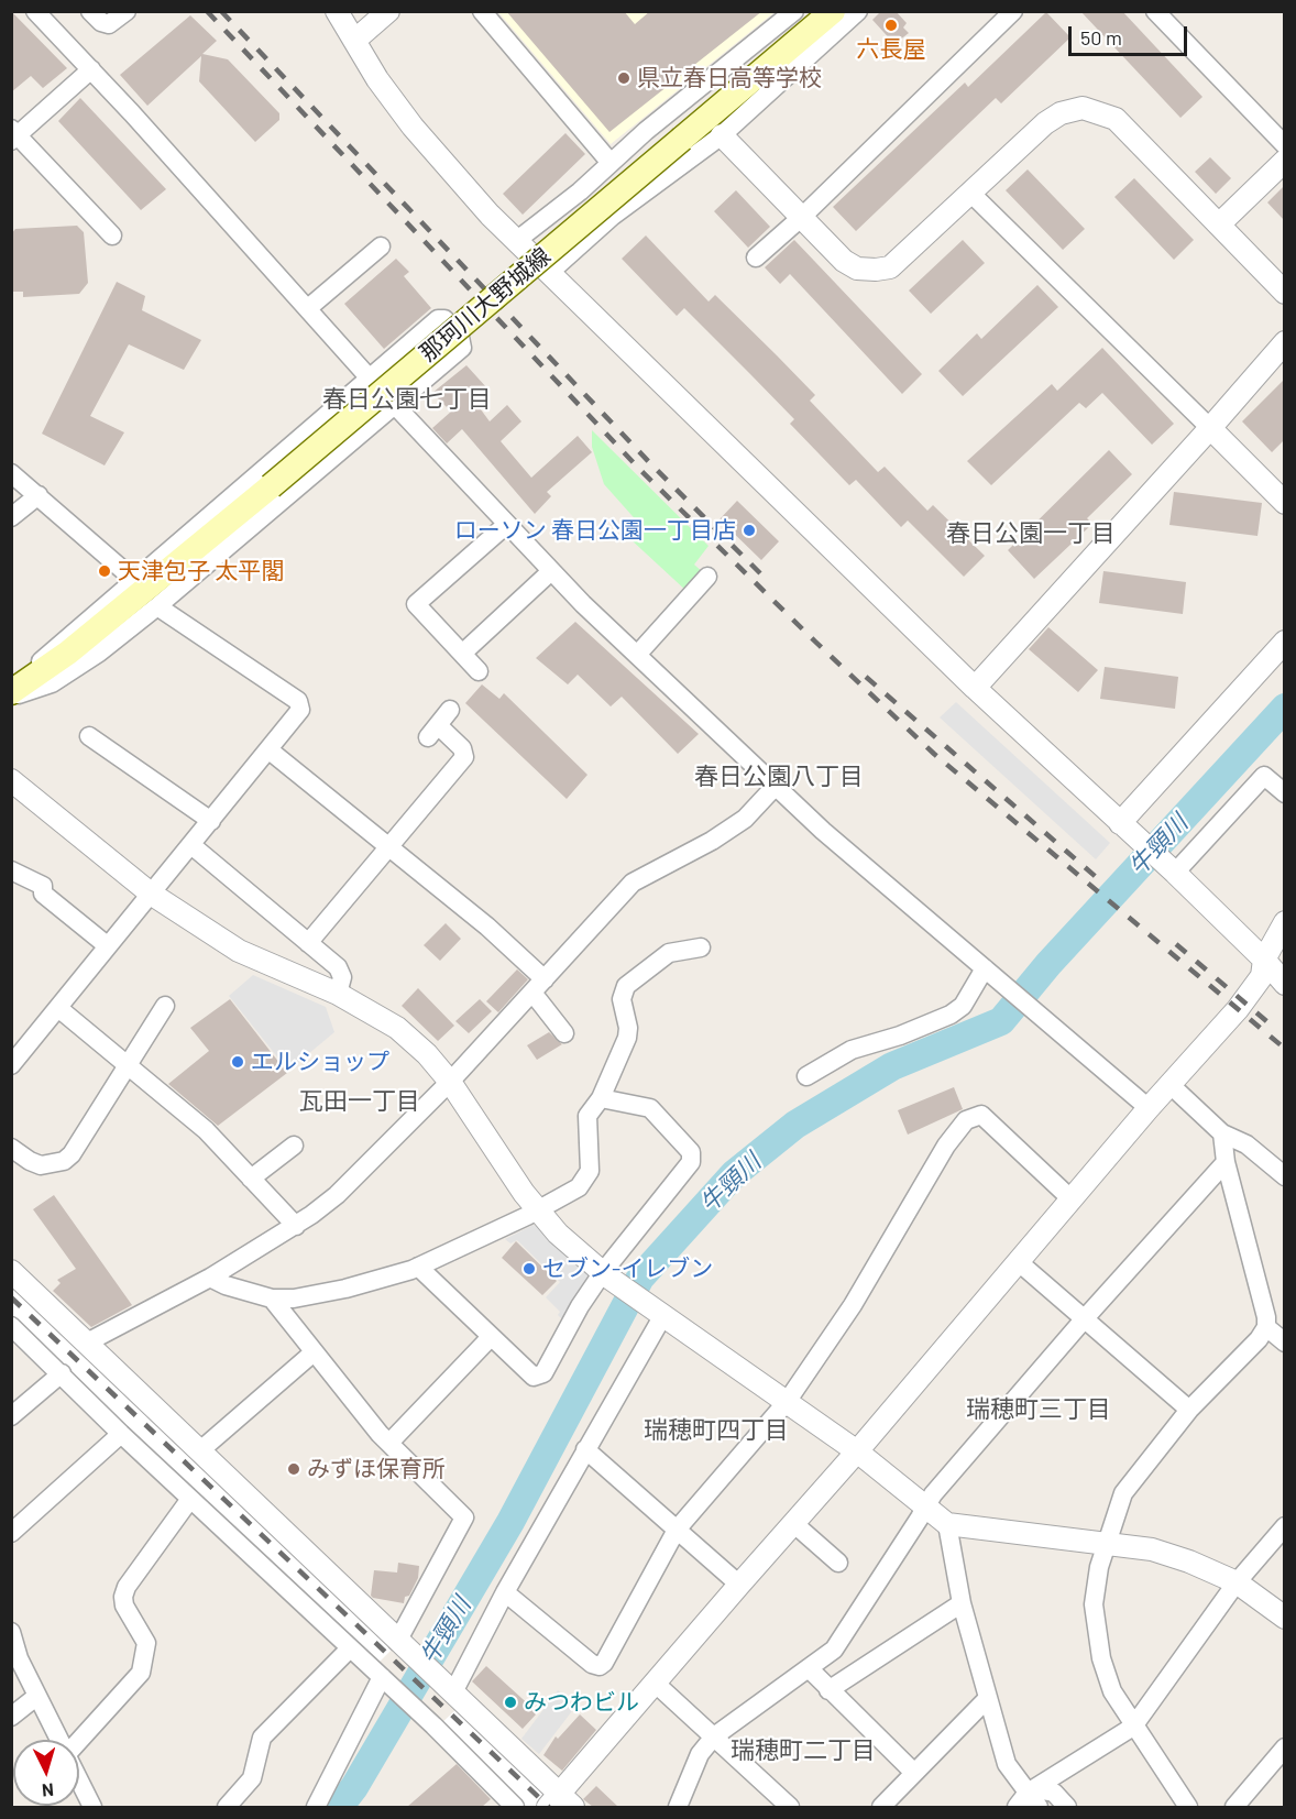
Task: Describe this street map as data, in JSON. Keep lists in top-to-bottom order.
{
  "streets": {
    "main road": ["那珂川大野城線"]
  },
  "districts": [
    "春日公園七丁目",
    "春日公園一丁目",
    "春日公園八丁目",
    "瓦田一丁目",
    "瑞穂町三丁目",
    "瑞穂町四丁目",
    "瑞穂町二丁目"
  ],
  "water": ["牛頸川"],
  "places": [
    "六長屋",
    "県立春日高等学校",
    "ローソン 春日公園一丁目店",
    "天津包子 太平閣",
    "エルショップ",
    "セブン-イレブン",
    "みずほ保育所",
    "みつわビル"
  ],
  "scale_bar": "50 m",
  "north": "bottom"
}
